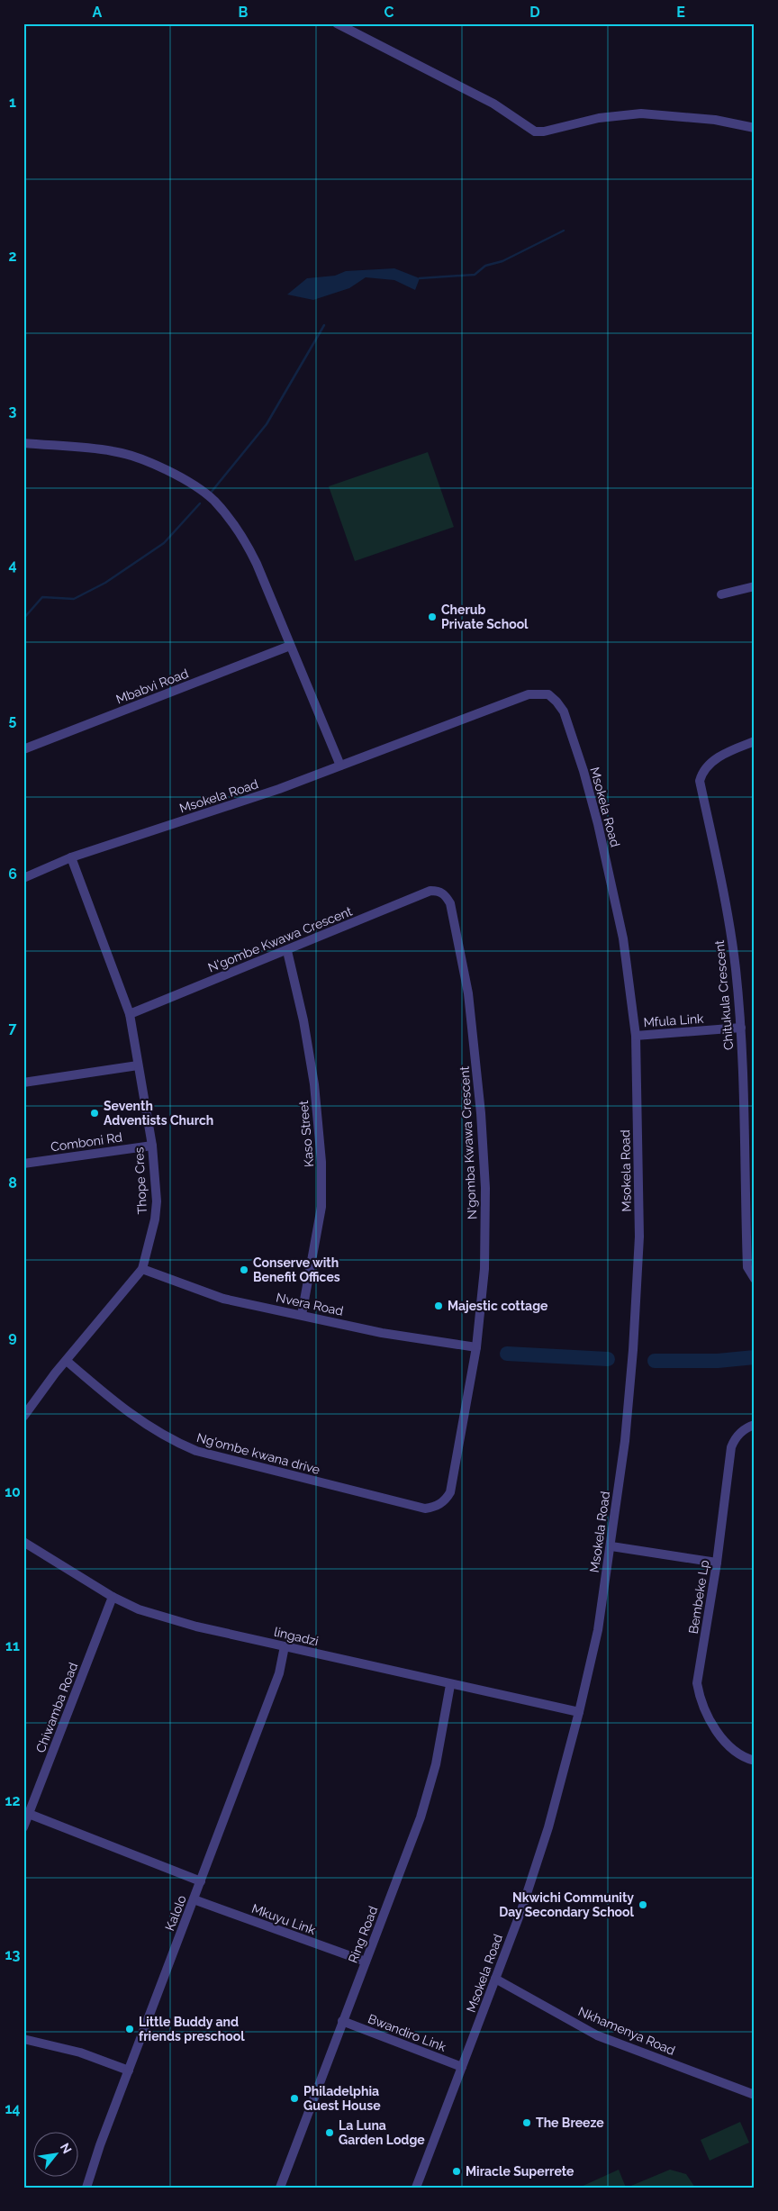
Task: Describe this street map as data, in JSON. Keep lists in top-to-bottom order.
{
  "streets": {
    "street": [
      "Mbabvi Road",
      "Msokela Road",
      "N'gombe Kwawa Crescent",
      "Chitukula Crescent",
      "Mfula Link",
      "Kaso Street",
      "Comboni Rd",
      "N'gomba Kwawa Crescent",
      "Thope Cres",
      "Nvera Road",
      "Ng'ombe kwana drive",
      "Bembeke Lp",
      "lingadzi",
      "Chiwamba Road",
      "Kalolo",
      "Mkuyu Link",
      "Ring Road",
      "Nkhamenya Road",
      "Bwandiro Link"
    ]
  },
  "crossings": [
    ["Msokela Road", "Mfula Link"],
    ["Msokela Road", "Thope Cres"],
    ["Msokela Road", "lingadzi"],
    ["Msokela Road", "Nkhamenya Road"],
    ["Msokela Road", "Bwandiro Link"],
    ["N'gombe Kwawa Crescent", "Kaso Street"],
    ["N'gombe Kwawa Crescent", "N'gomba Kwawa Crescent"],
    ["N'gombe Kwawa Crescent", "Thope Cres"],
    ["Chitukula Crescent", "Mfula Link"],
    ["Kaso Street", "Nvera Road"],
    ["Comboni Rd", "Thope Cres"],
    ["N'gomba Kwawa Crescent", "Nvera Road"],
    ["N'gomba Kwawa Crescent", "Ng'ombe kwana drive"],
    ["Thope Cres", "Nvera Road"],
    ["Thope Cres", "Ng'ombe kwana drive"],
    ["lingadzi", "Chiwamba Road"],
    ["lingadzi", "Kalolo"],
    ["lingadzi", "Ring Road"],
    ["Kalolo", "Mkuyu Link"],
    ["Mkuyu Link", "Ring Road"],
    ["Ring Road", "Bwandiro Link"]
  ],
  "places": [
    "Cherub Private School",
    "Seventh Adventists Church",
    "Conserve with Benefit Offices",
    "Majestic cottage",
    "Nkwichi Community Day Secondary School",
    "Little Buddy and friends preschool",
    "Philadelphia Guest House",
    "The Breeze",
    "La Luna Garden Lodge",
    "Miracle Superrete"
  ],
  "north": "top right",
  "grid": {
    "columns": [
      "A",
      "B",
      "C",
      "D",
      "E"
    ],
    "rows": [
      "1",
      "2",
      "3",
      "4",
      "5",
      "6",
      "7",
      "8",
      "9",
      "10",
      "11",
      "12",
      "13",
      "14"
    ]
  }
}
